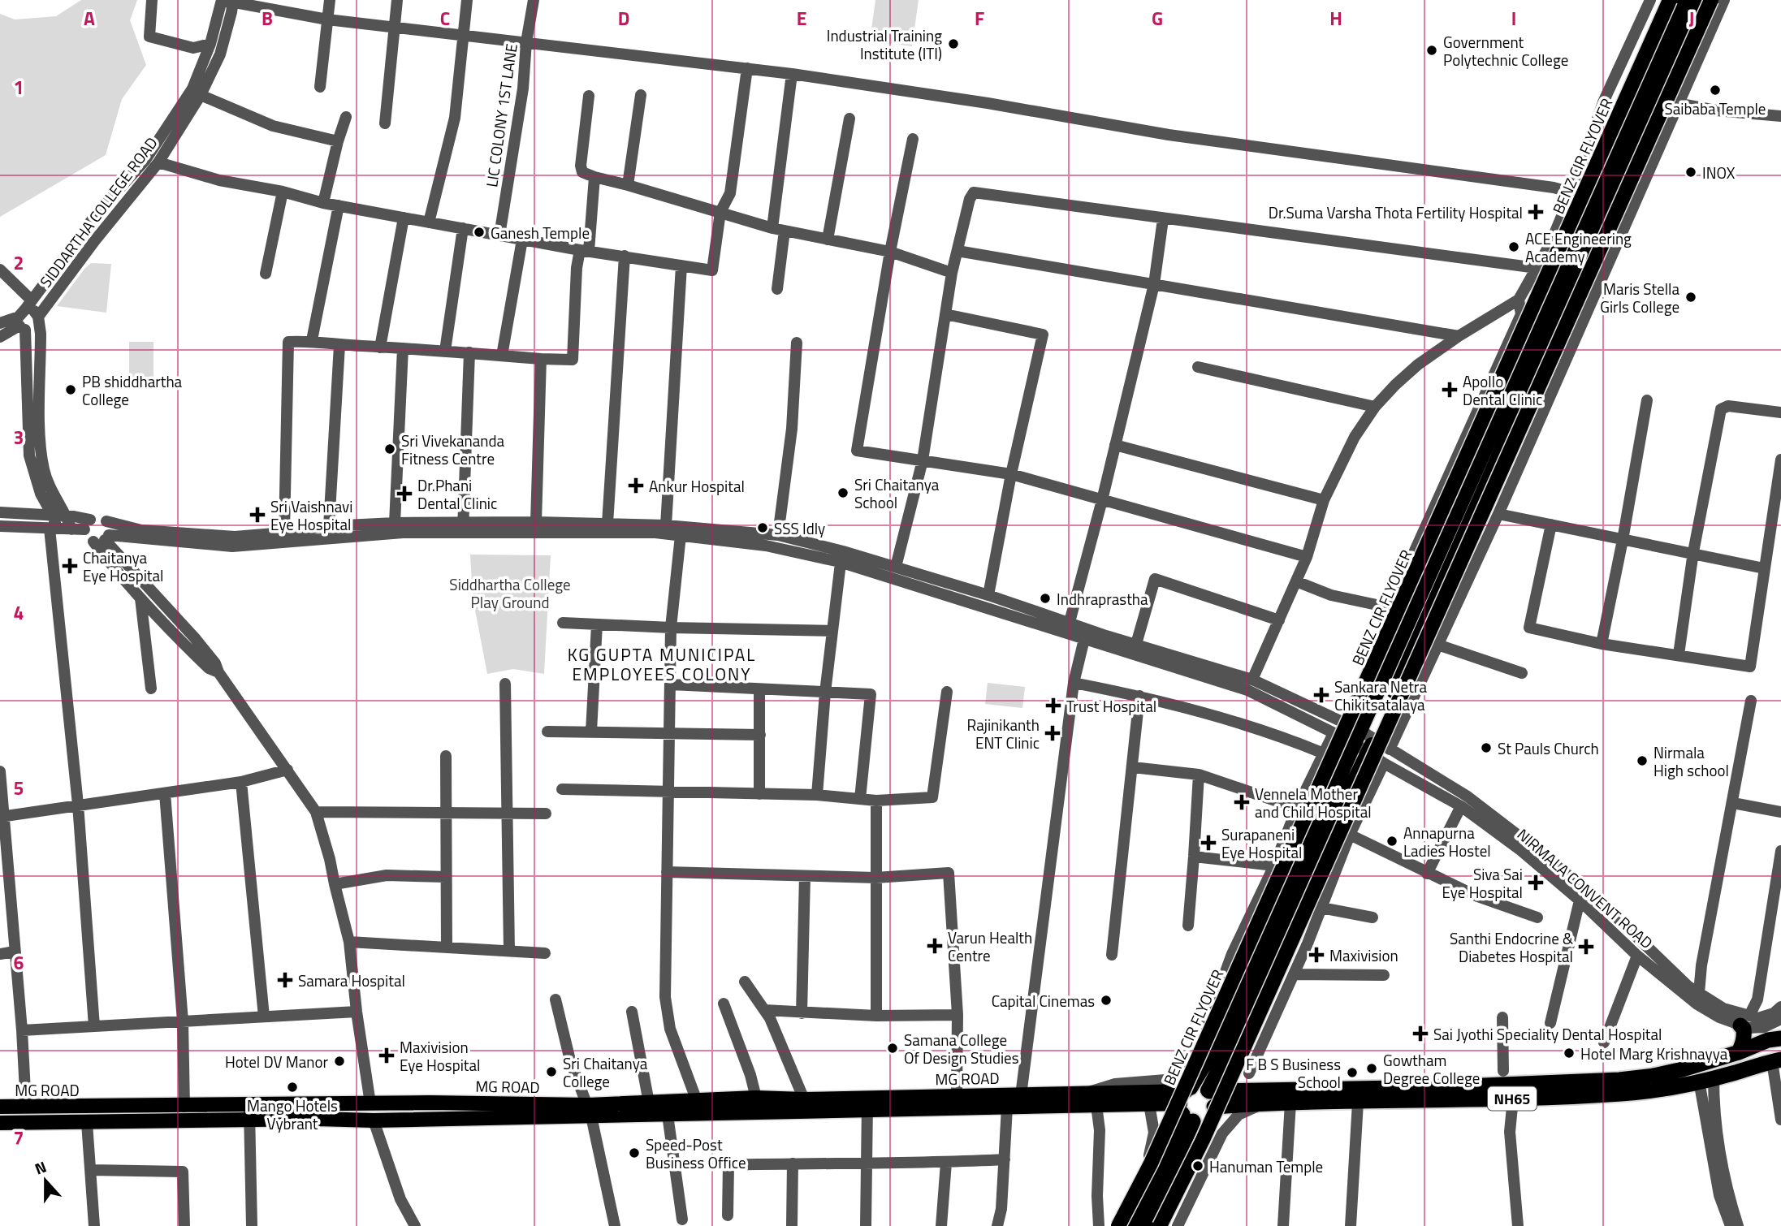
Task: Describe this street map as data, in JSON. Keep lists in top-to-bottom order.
{
  "streets": {
    "highway": ["NH65"],
    "main road": ["BENZ CIR FLYOVER", "MG ROAD"],
    "street": ["LIC COLONY 1ST LANE", "SIDDARTHA COLLEGE ROAD", "NIRMALA CONVENT ROAD"]
  },
  "crossings": [
    ["MG ROAD", "NH65"]
  ],
  "districts": ["KG GUPTA MUNICIPAL EMPLOYEES COLONY"],
  "parks": ["Siddhartha College Play Ground"],
  "places": {
    "other": [
      "Industrial Training Institute (ITI)",
      "Government Polytechnic College",
      "Saibaba Temple",
      "INOX",
      "Ganesh Temple",
      "ACE Engineering Academy",
      "Maris Stella Girls College",
      "PB shiddhartha College",
      "Sri Vivekananda Fitness Centre",
      "Sri Chaitanya School",
      "SSS Idly",
      "Indhraprastha",
      "St Pauls Church",
      "Nirmala High school",
      "Annapurna Ladies Hostel",
      "Capital Cinemas",
      "Samana College Of Design Studies",
      "Hotel Marg Krishnayya",
      "Hotel DV Manor",
      "Gowtham Degree College",
      "Sri Chaitanya College",
      "F B S Business School",
      "Mango Hotels Vybrant",
      "Speed-Post Business Office",
      "Hanuman Temple"
    ],
    "health": [
      "Dr.Suma Varsha Thota Fertility Hospital",
      "Apollo Dental Clinic",
      "Ankur Hospital",
      "Dr.Phani Dental Clinic",
      "Sri Vaishnavi Eye Hospital",
      "Chaitanya Eye Hospital",
      "Sankara Netra Chikitsatalaya",
      "Trust Hospital",
      "Rajinikanth ENT Clinic",
      "Vennela Mother and Child Hospital",
      "Surapaneni Eye Hospital",
      "Siva Sai Eye Hospital",
      "Varun Health Centre",
      "Santhi Endocrine & Diabetes Hospital",
      "Maxivision",
      "Samara Hospital",
      "Sai Jyothi Speciality Dental Hospital",
      "Maxivision Eye Hospital"
    ]
  },
  "north": "top",
  "grid": {
    "columns": [
      "A",
      "B",
      "C",
      "D",
      "E",
      "F",
      "G",
      "H",
      "I",
      "J"
    ],
    "rows": [
      "1",
      "2",
      "3",
      "4",
      "5",
      "6",
      "7"
    ]
  }
}
